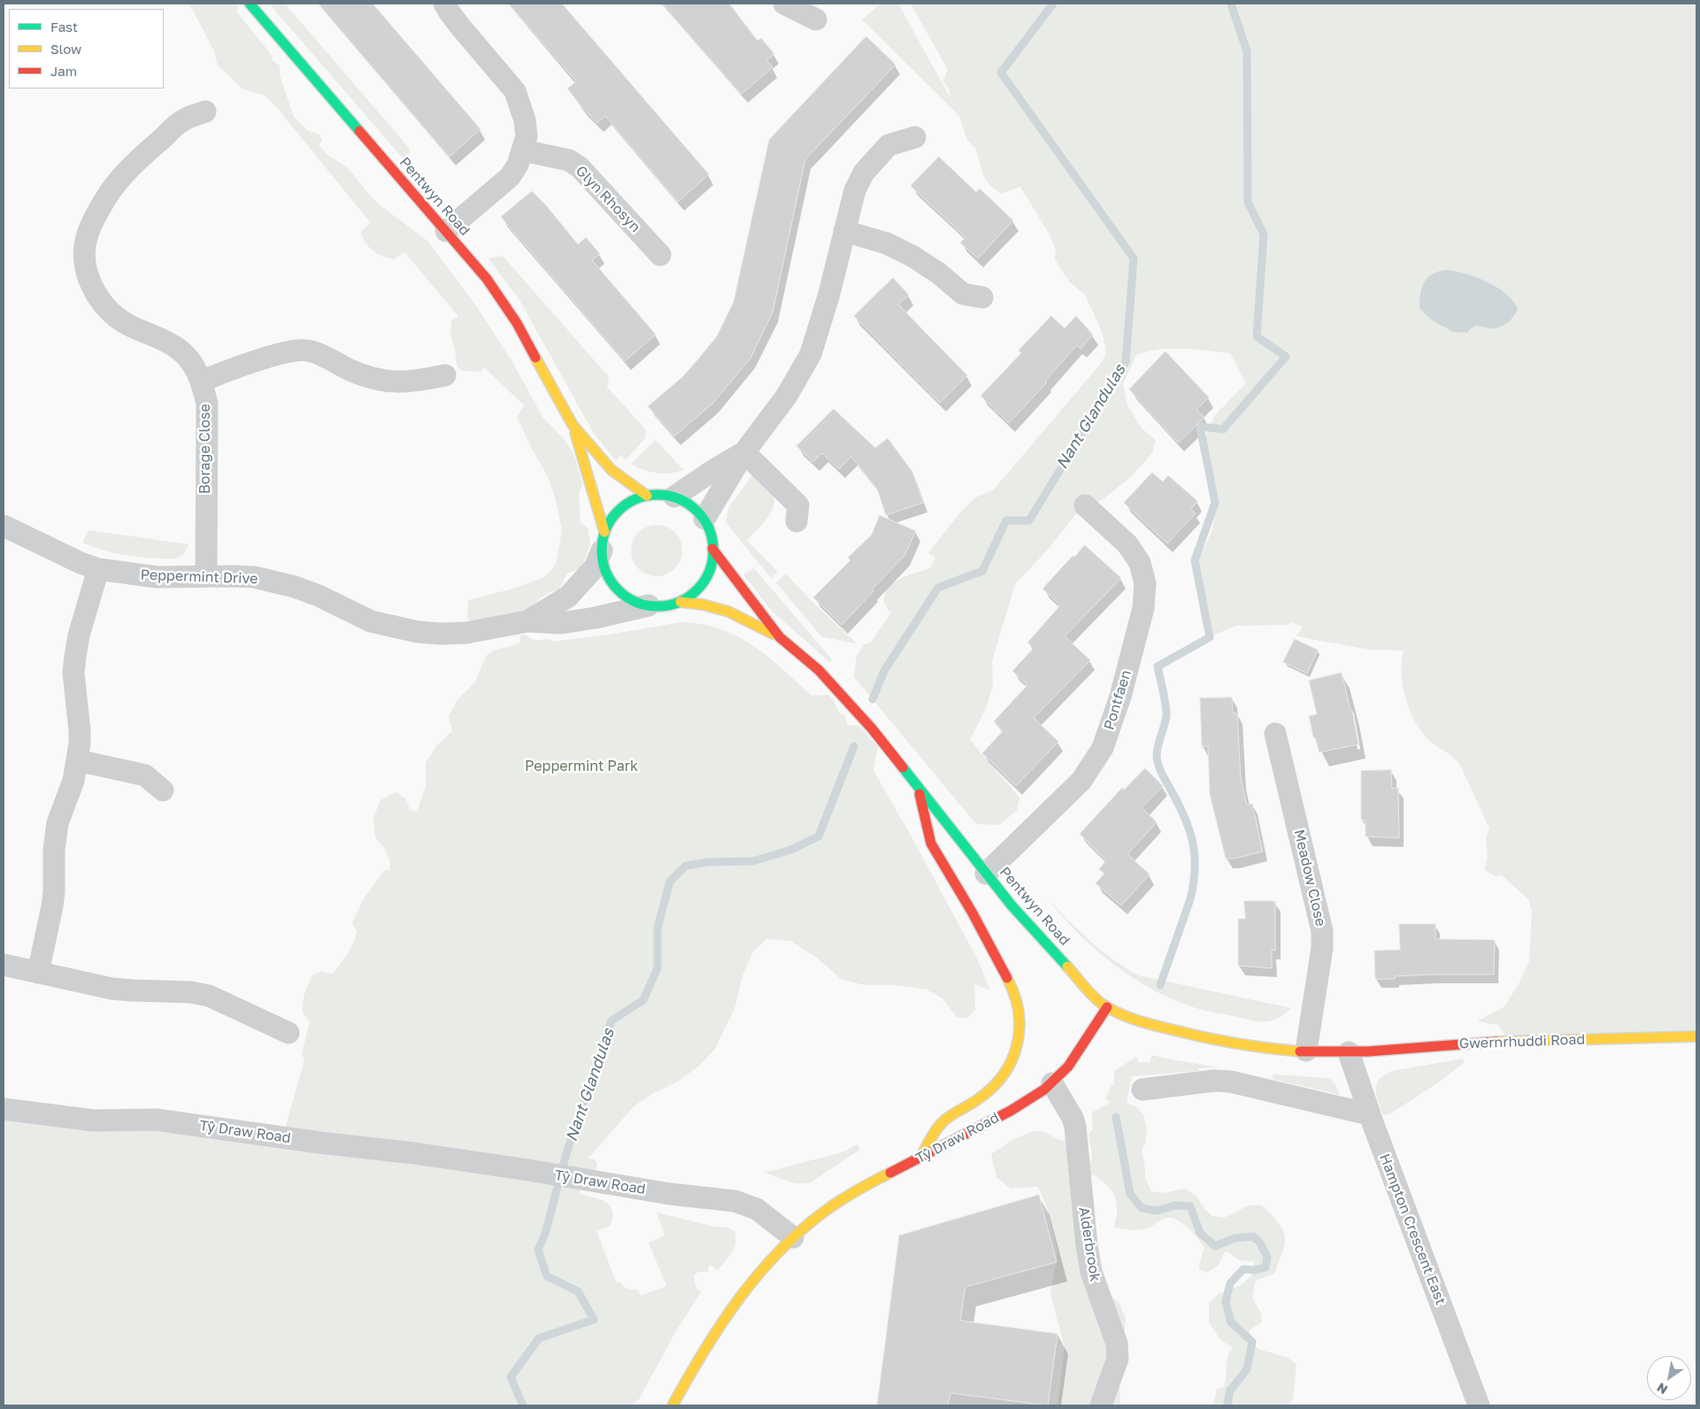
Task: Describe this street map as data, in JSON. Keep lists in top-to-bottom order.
{
  "streets": {
    "street": [
      "Pentwyn Road",
      "Glyn Rhosyn",
      "Borage Close",
      "Peppermint Drive",
      "Pontfaen",
      "Meadow Close",
      "Gwernrhuddi Road",
      "Tŷ Draw Road",
      "Hampton Crescent East",
      "Alderbrook"
    ]
  },
  "crossings": [
    ["Pentwyn Road", "Peppermint Drive"],
    ["Pentwyn Road", "Pontfaen"],
    ["Pentwyn Road", "Meadow Close"],
    ["Pentwyn Road", "Gwernrhuddi Road"],
    ["Pentwyn Road", "Tŷ Draw Road"],
    ["Pentwyn Road", "Hampton Crescent East"],
    ["Borage Close", "Peppermint Drive"],
    ["Gwernrhuddi Road", "Hampton Crescent East"],
    ["Tŷ Draw Road", "Alderbrook"]
  ],
  "water": ["Nant Glandulas"],
  "parks": ["Peppermint Park"],
  "legend": ["Fast", "Slow", "Jam"],
  "north": "bottom left"
}
